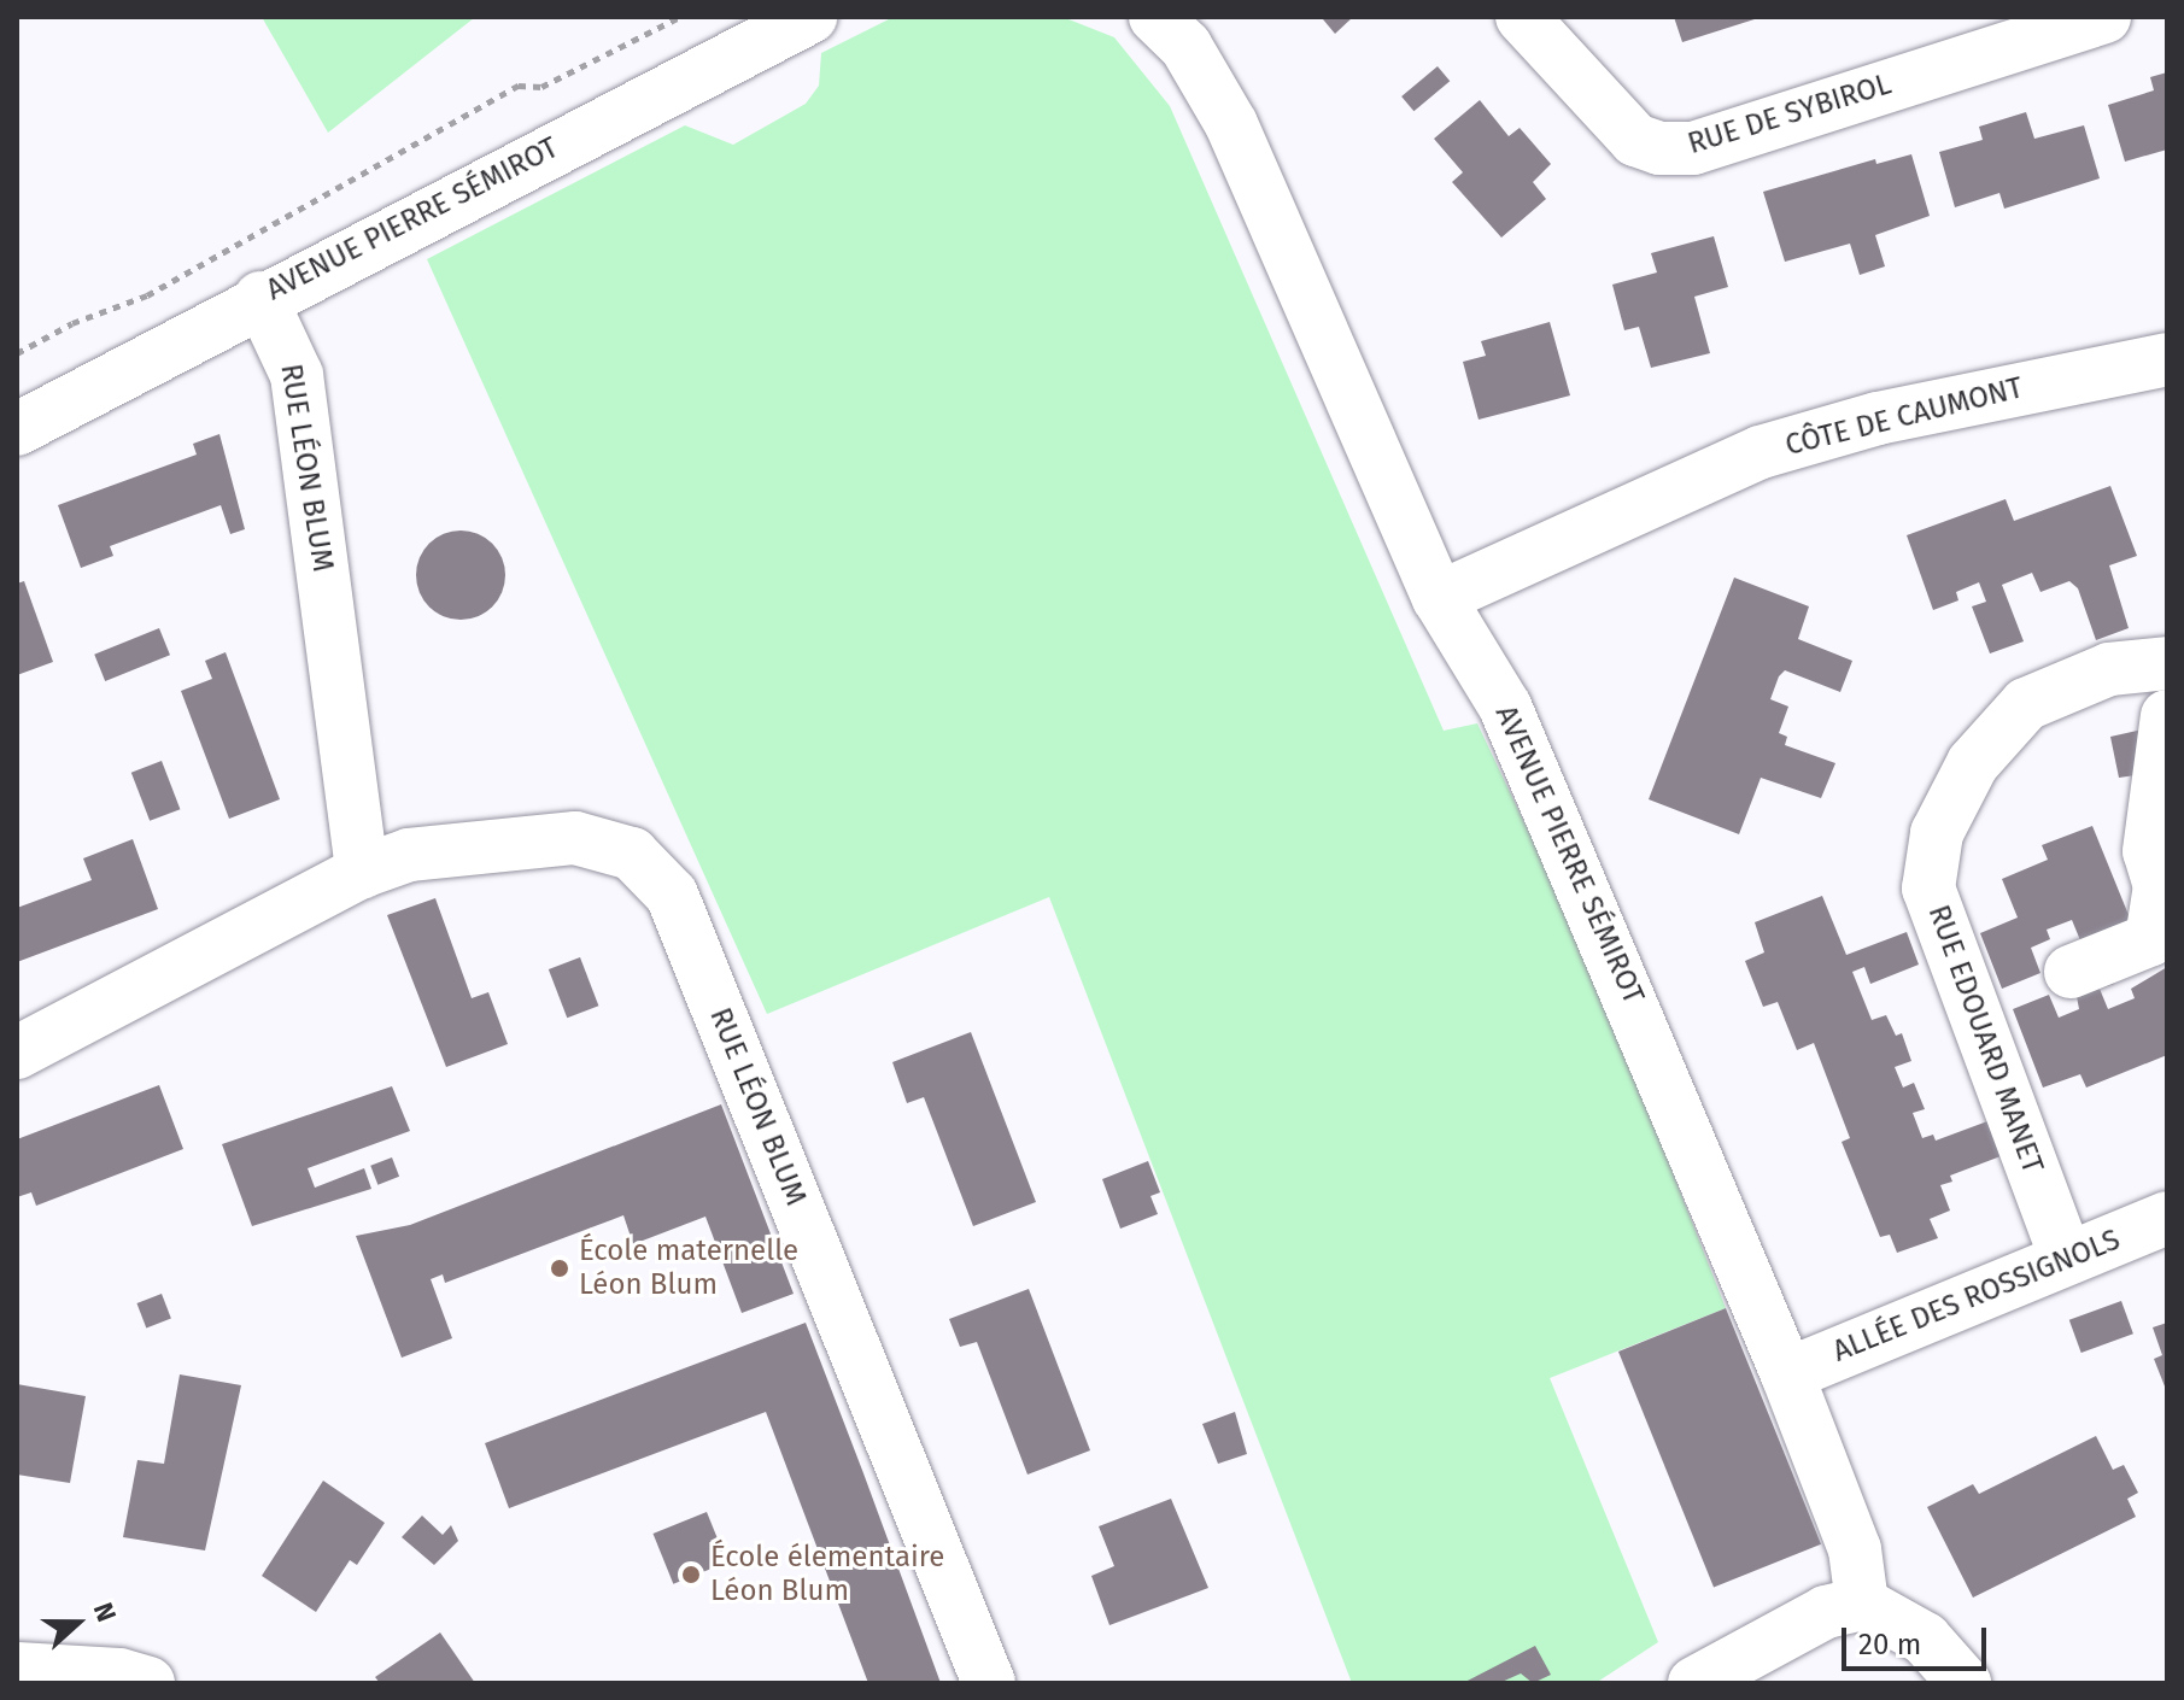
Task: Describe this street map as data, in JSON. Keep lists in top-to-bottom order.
{
  "streets": {
    "street": [
      "RUE DE SYBIROL",
      "AVENUE PIERRE SÉMIROT",
      "CÔTE DE CAUMONT",
      "RUE LÉON BLUM",
      "RUE EDOUARD MANET",
      "ALLÉE DES ROSSIGNOLS"
    ]
  },
  "crossings": [
    ["AVENUE PIERRE SÉMIROT", "CÔTE DE CAUMONT"],
    ["AVENUE PIERRE SÉMIROT", "RUE LÉON BLUM"],
    ["AVENUE PIERRE SÉMIROT", "ALLÉE DES ROSSIGNOLS"],
    ["RUE EDOUARD MANET", "ALLÉE DES ROSSIGNOLS"]
  ],
  "places": ["École maternelle Léon Blum", "École élementaire Léon Blum"],
  "scale_bar": "20 m",
  "north": "right"
}
